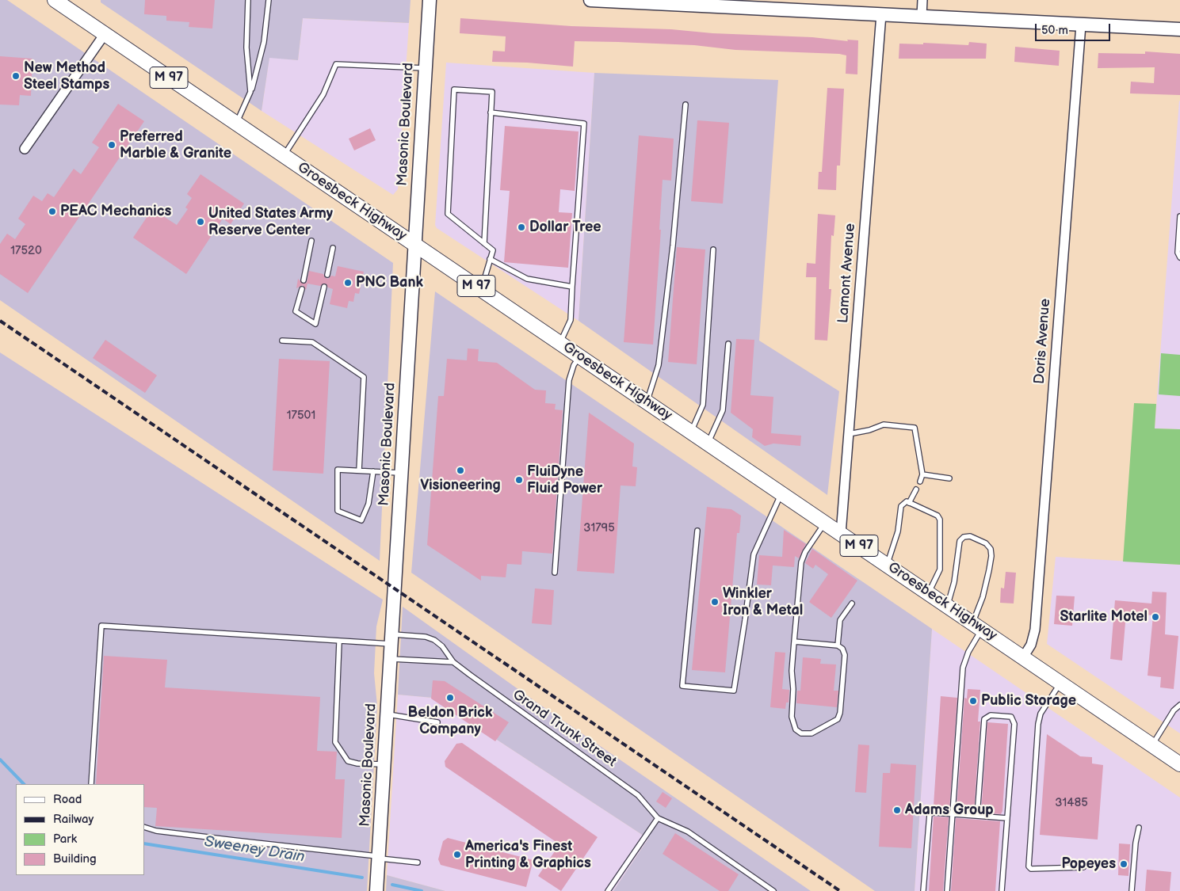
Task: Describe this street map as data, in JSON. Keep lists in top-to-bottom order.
{
  "streets": {
    "main road": ["M 97", "Groesbeck Highway"],
    "street": ["Masonic Boulevard", "Lamont Avenue", "Doris Avenue"],
    "lane": ["Grand Trunk Street"]
  },
  "crossings": [
    ["Masonic Boulevard", "Groesbeck Highway"],
    ["Masonic Boulevard", "Grand Trunk Street"],
    ["Groesbeck Highway", "Lamont Avenue"],
    ["Groesbeck Highway", "Doris Avenue"]
  ],
  "water": ["Sweeney Drain"],
  "places": [
    "New Method Steel Stamps",
    "Preferred Marble & Granite",
    "PEAC Mechanics",
    "United States Army Reserve Center",
    "Dollar Tree",
    "PNC Bank",
    "Visioneering",
    "FluiDyne Fluid Power",
    "Winkler Iron & Metal",
    "Starlite Motel",
    "Beldon Brick Company",
    "Public Storage",
    "Adams Group",
    "America's Finest Printing & Graphics",
    "Popeyes"
  ],
  "house_numbers": [
    "17520",
    "17501",
    "31795",
    "31485"
  ],
  "legend": [
    "Road",
    "Railway",
    "Park",
    "Building"
  ],
  "scale_bar": "50 m"
}
